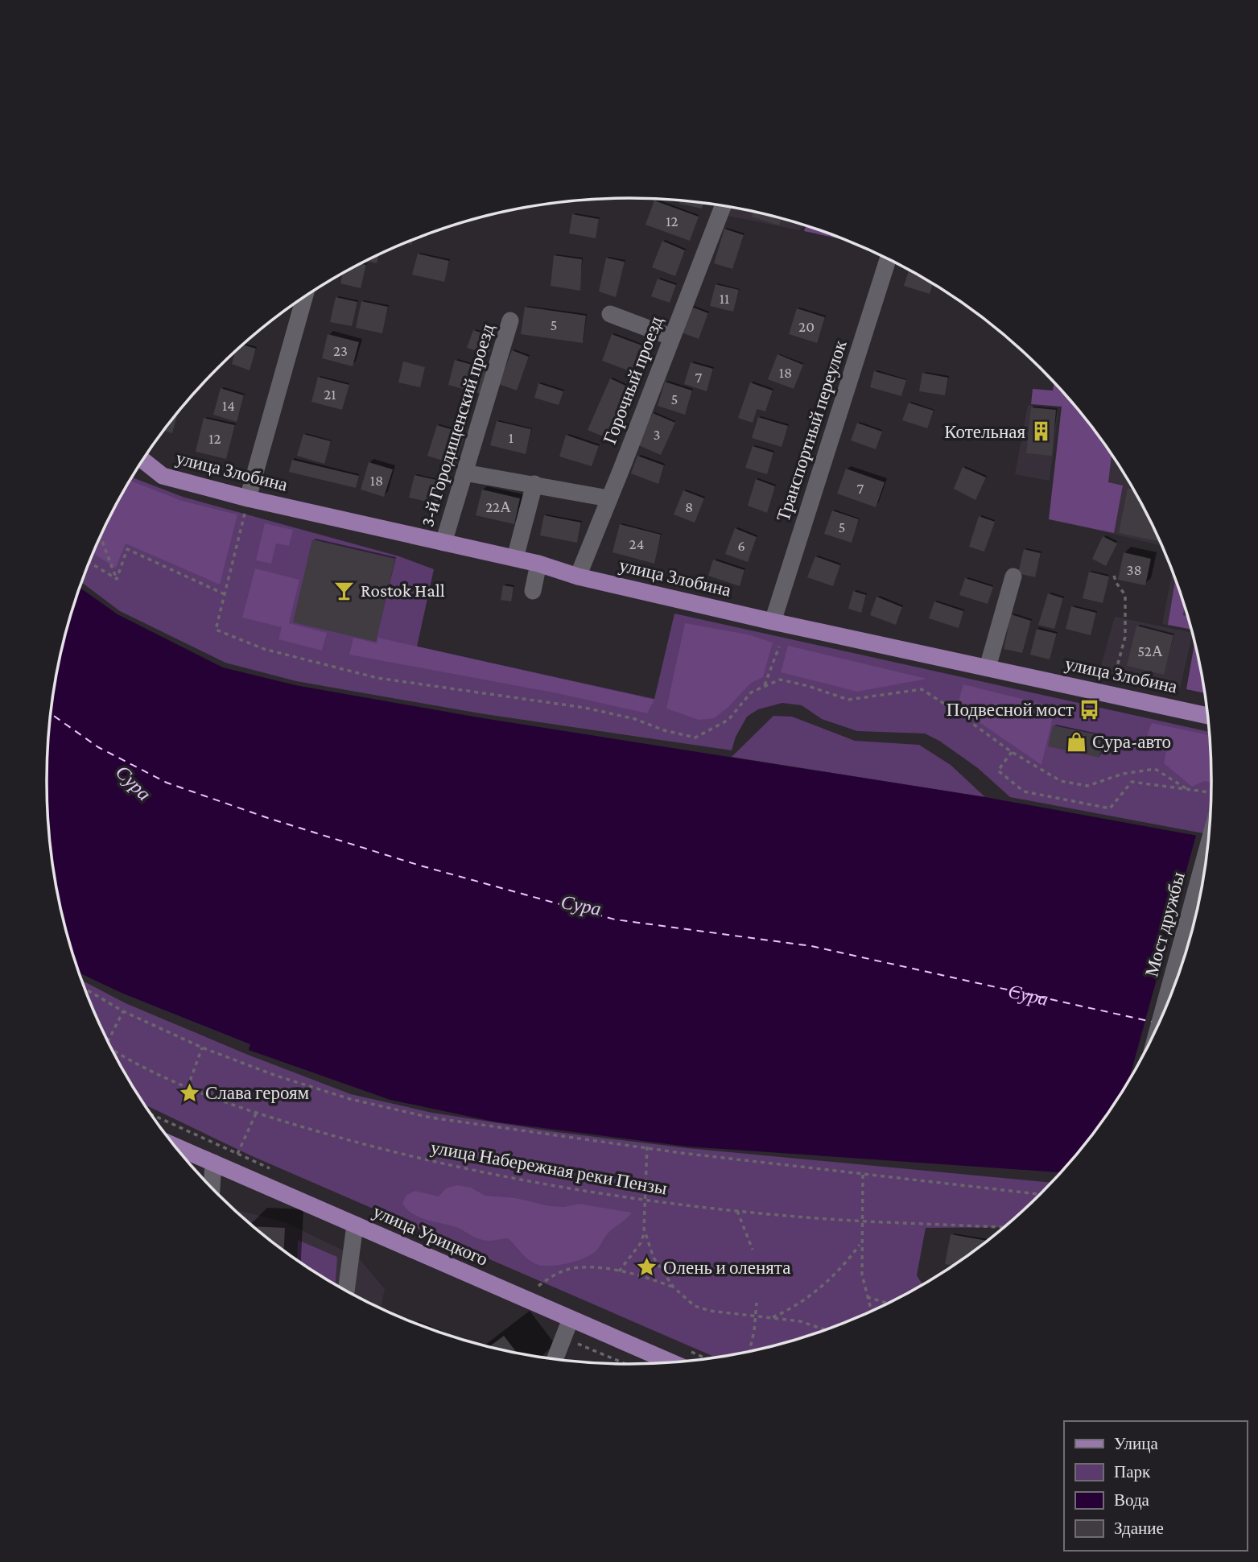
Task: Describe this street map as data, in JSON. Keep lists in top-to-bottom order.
{
  "streets": {
    "main road": ["улица Злобина", "улица Урицкого"],
    "street": [
      "Горочный проезд",
      "3-й Городищенский проезд",
      "Транспортный переулок",
      "Мост дружбы"
    ],
    "path": ["улица Набережная реки Пензы"]
  },
  "crossings": [
    ["Горочный проезд", "улица Злобина"],
    ["3-й Городищенский проезд", "улица Злобина"],
    ["Транспортный переулок", "улица Злобина"]
  ],
  "water": ["Сура"],
  "places": {
    "building": ["Котельная"],
    "bar": ["Rostok Hall"],
    "bus stop": ["Подвесной мост"],
    "shop": ["Сура-авто"],
    "place": ["Слава героям", "Олень и оленята"]
  },
  "house_numbers": [
    "12",
    "11",
    "5",
    "20",
    "23",
    "18",
    "7",
    "21",
    "5",
    "14",
    "3",
    "1",
    "12",
    "18",
    "7",
    "22А",
    "8",
    "5",
    "24",
    "6",
    "38",
    "52А"
  ],
  "legend": [
    "Улица",
    "Парк",
    "Вода",
    "Здание"
  ]
}
